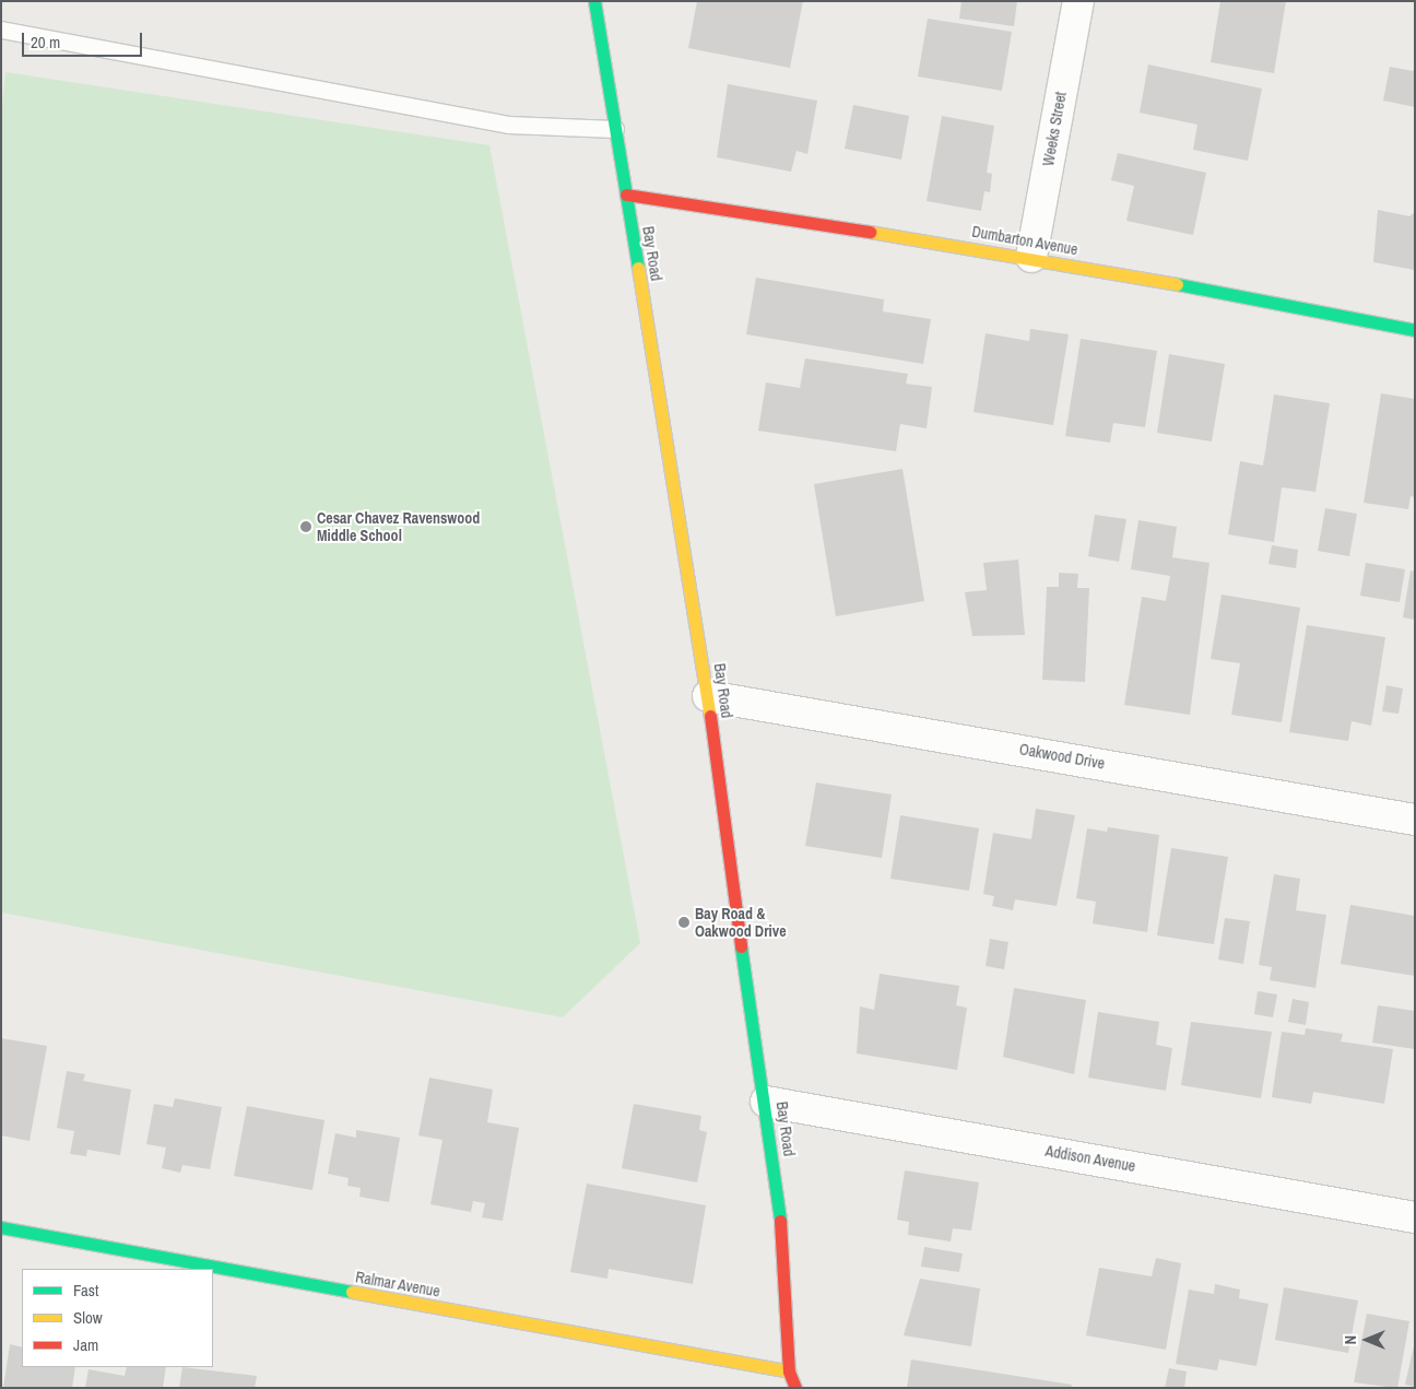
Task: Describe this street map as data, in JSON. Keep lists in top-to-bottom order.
{
  "streets": {
    "street": [
      "Weeks Street",
      "Dumbarton Avenue",
      "Bay Road",
      "Oakwood Drive",
      "Addison Avenue",
      "Ralmar Avenue"
    ]
  },
  "crossings": [
    ["Weeks Street", "Dumbarton Avenue"],
    ["Dumbarton Avenue", "Bay Road"],
    ["Bay Road", "Oakwood Drive"],
    ["Bay Road", "Addison Avenue"],
    ["Bay Road", "Ralmar Avenue"]
  ],
  "places": ["Cesar Chavez Ravenswood Middle School", "Bay Road & Oakwood Drive"],
  "legend": ["Fast", "Slow", "Jam"],
  "scale_bar": "20 m",
  "north": "left"
}
